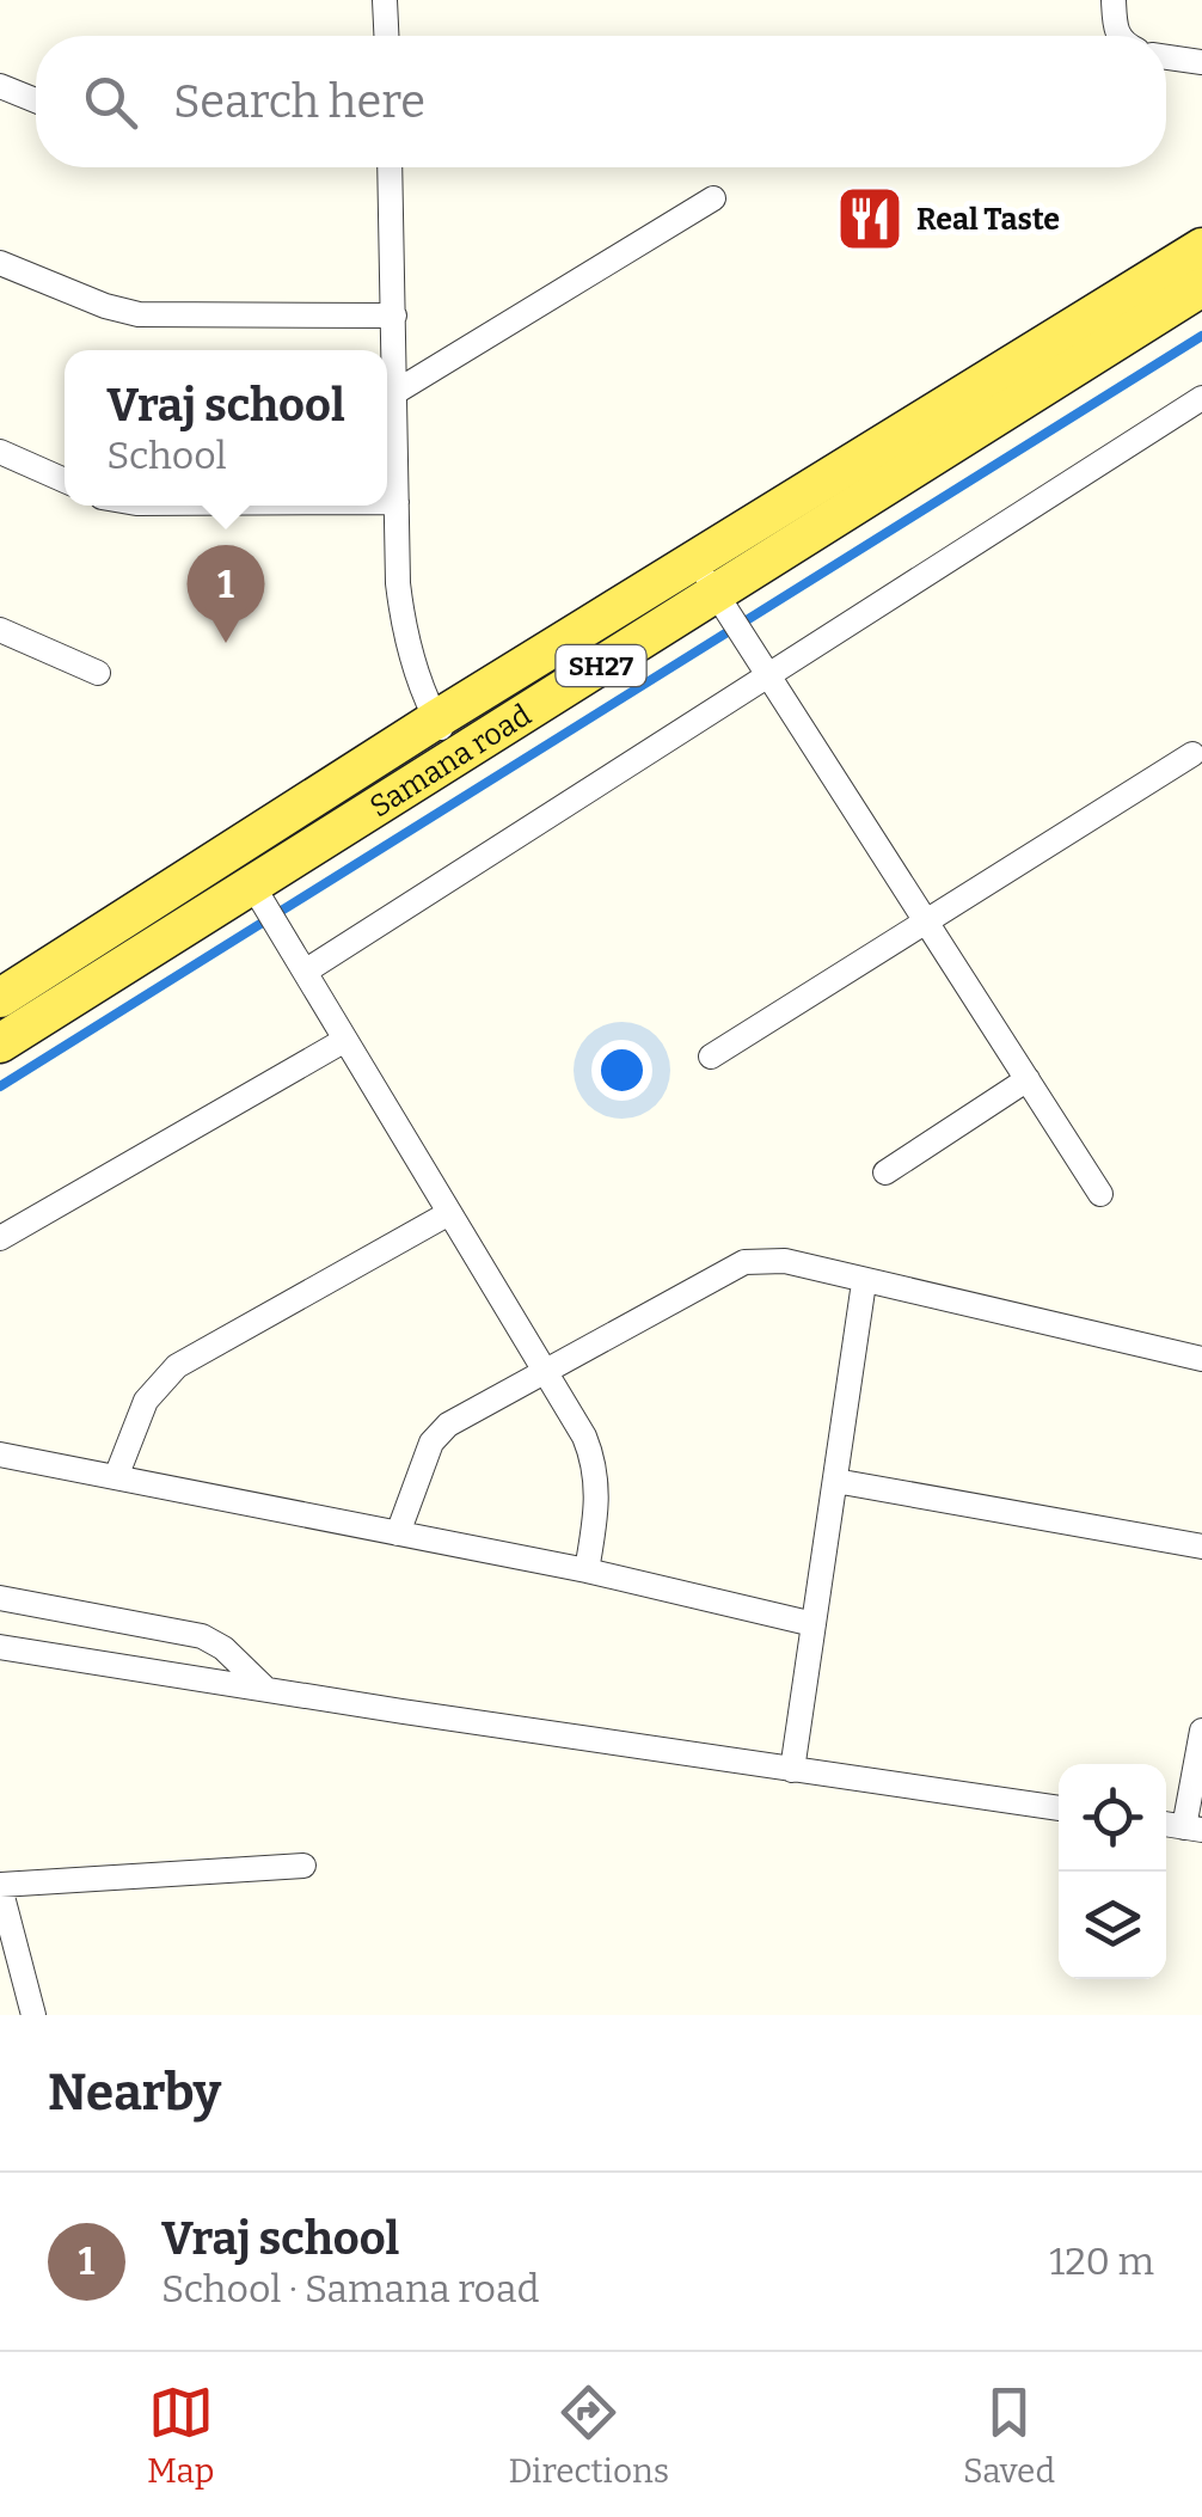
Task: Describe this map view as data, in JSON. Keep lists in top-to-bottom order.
{
  "streets": {
    "main road": ["SH27", "Samana road"]
  },
  "places": {
    "restaurant": ["Real Taste"]
  },
  "page": {
    "search": "Search here",
    "popup": ["Vraj school", "School"],
    "pins": "1",
    "heading": "Nearby",
    "list": [
      {
        "mark": "1",
        "name": "Vraj school",
        "note": "School · Samana road",
        "value": "120 m"
      }
    ],
    "nav": ["Map", "Directions", "Saved"]
  }
}
